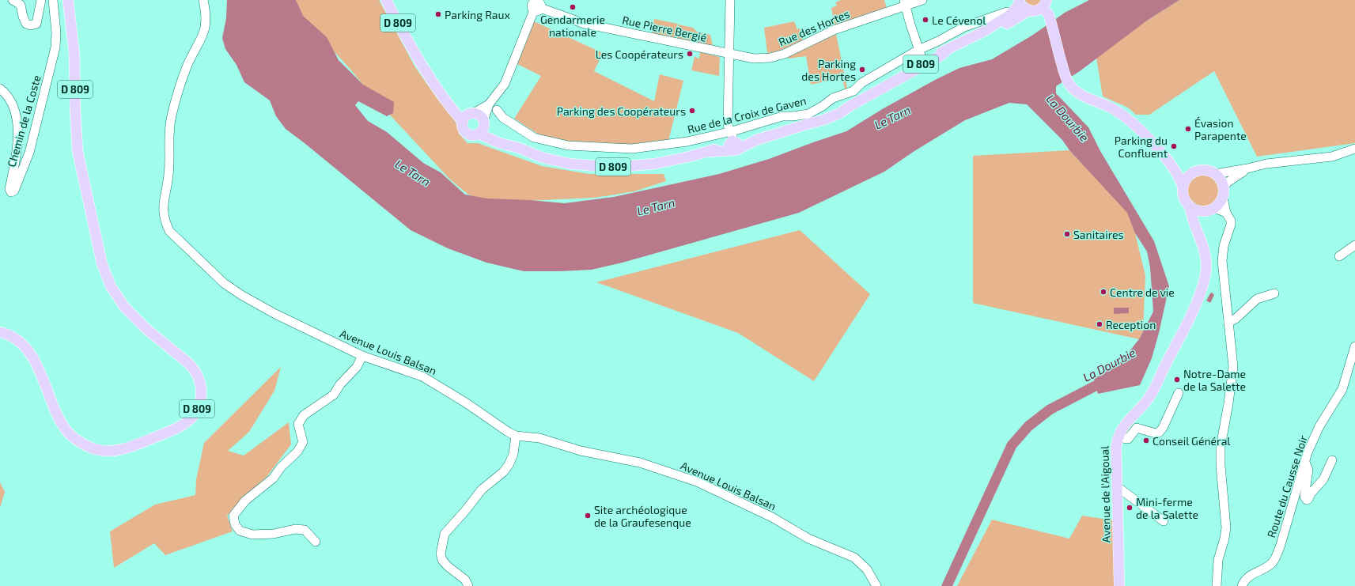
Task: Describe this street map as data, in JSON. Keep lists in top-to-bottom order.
{
  "streets": {
    "main road": ["D 809", "Avenue de l'Aigoual"],
    "street": [
      "Rue des Hortes",
      "Rue Pierre Bergié",
      "Rue de la Croix de Gaven",
      "Chemin de la Coste",
      "Avenue Louis Balsan",
      "Route du Causse Noir"
    ]
  },
  "crossings": [
    ["D 809", "Rue de la Croix de Gaven"],
    ["Rue des Hortes", "Rue Pierre Bergié"]
  ],
  "water": ["Le Tarn", "La Dourbie"],
  "places": [
    "Gendarmerie nationale",
    "Parking Raux",
    "Le Cévenol",
    "Les Coopérateurs",
    "Parking des Hortes",
    "Parking des Coopérateurs",
    "Évasion Parapente",
    "Parking du Confluent",
    "Sanitaires",
    "Centre de vie",
    "Reception",
    "Notre-Dame de la Salette",
    "Conseil Général",
    "Mini-ferme de la Salette",
    "Site archéologique de la Graufesenque"
  ]
}
